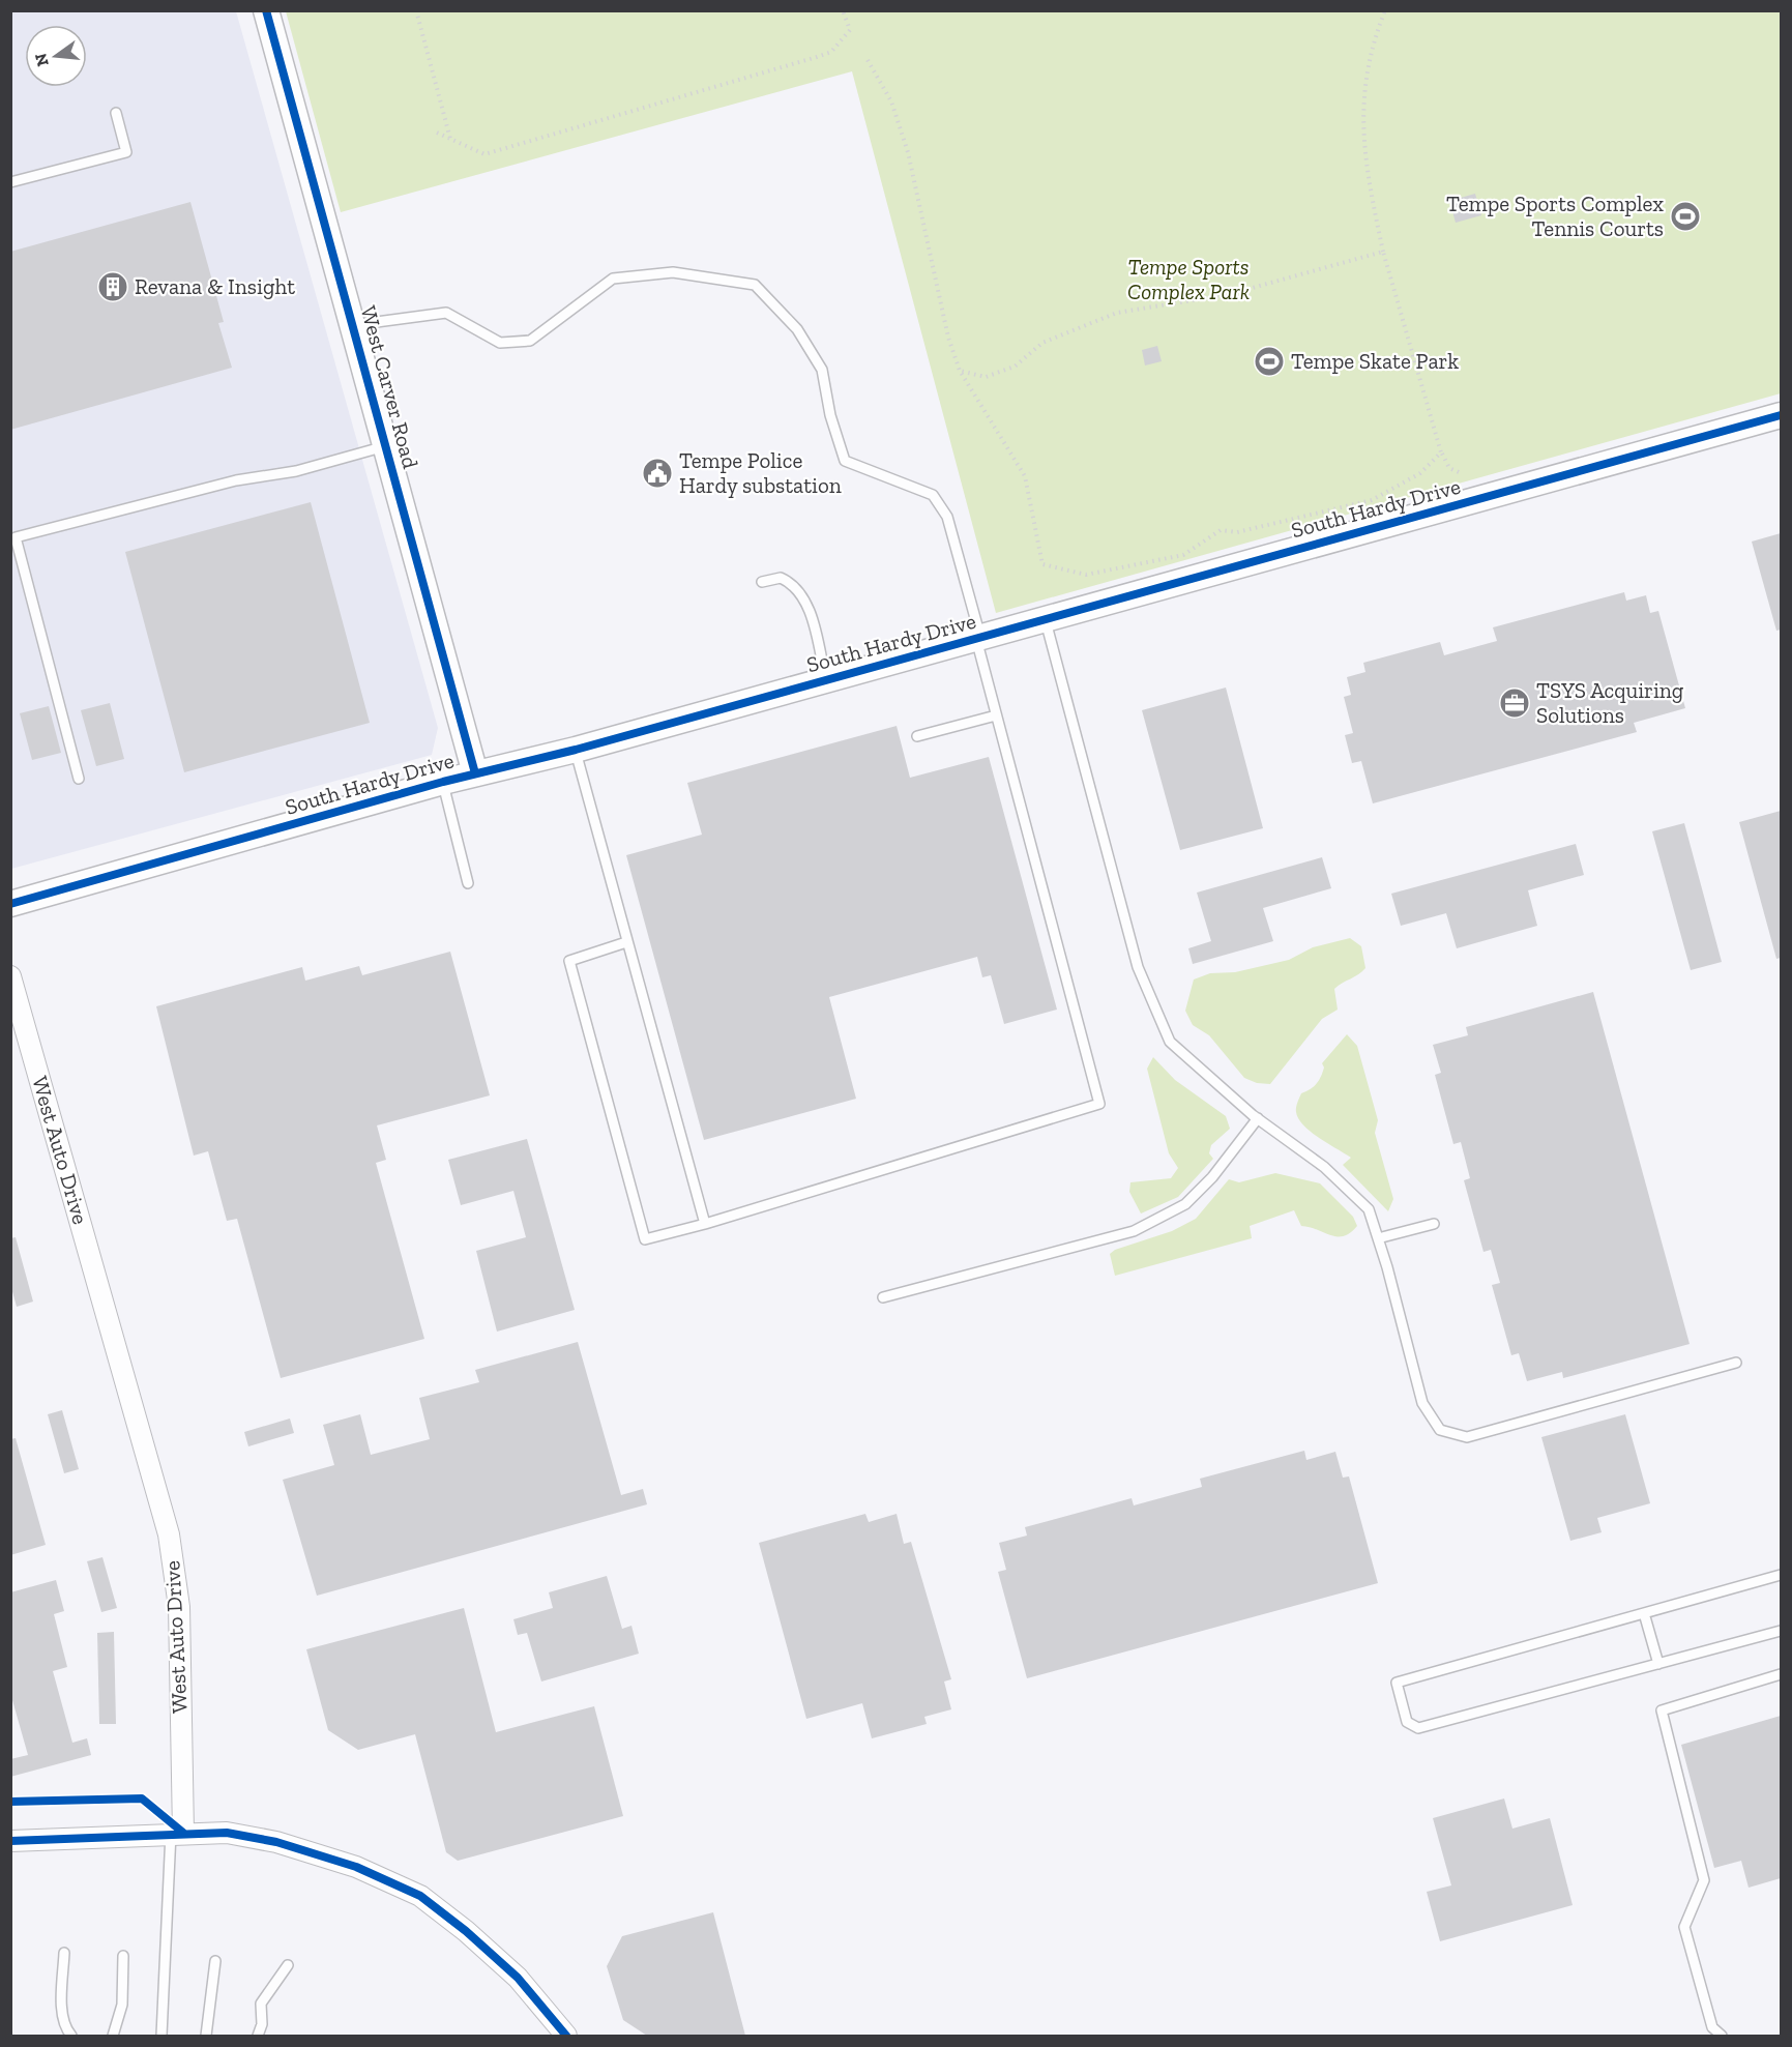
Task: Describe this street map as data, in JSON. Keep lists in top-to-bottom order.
{
  "streets": {
    "street": ["West Carver Road", "South Hardy Drive", "West Auto Drive"]
  },
  "crossings": [
    ["West Carver Road", "South Hardy Drive"]
  ],
  "parks": ["Tempe Sports Complex Park"],
  "places": {
    "sports": ["Tempe Sports Complex Tennis Courts", "Tempe Skate Park"],
    "building": ["Revana & Insight"],
    "public building": ["Tempe Police Hardy substation"],
    "office": ["TSYS Acquiring Solutions"]
  },
  "north": "left"
}
